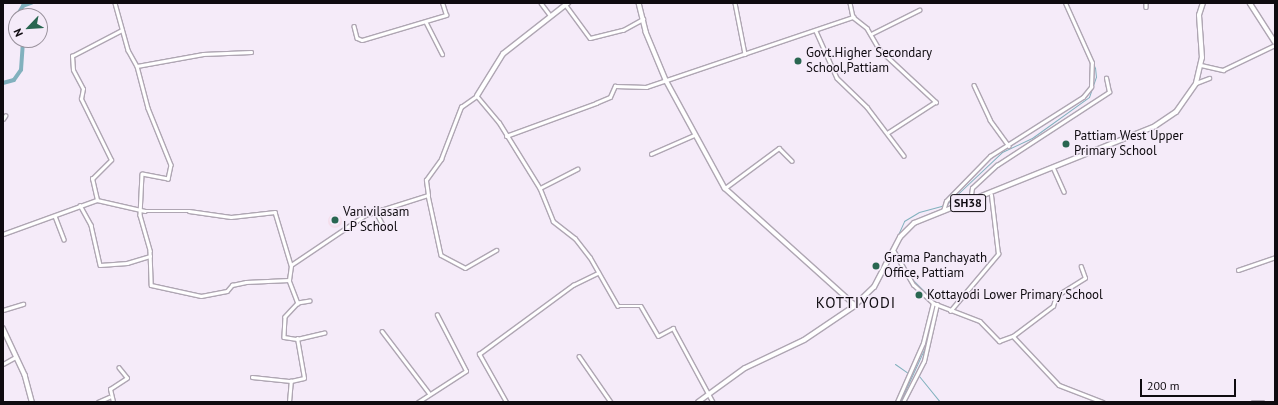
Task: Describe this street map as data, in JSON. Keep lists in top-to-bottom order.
{
  "streets": {
    "main road": ["SH38"]
  },
  "districts": ["KOTTIYODI"],
  "places": [
    "Govt.Higher Secondary School,Pattiam",
    "Pattiam West Upper Primary School",
    "Vanivilasam LP School",
    "Grama Panchayath Office, Pattiam",
    "Kottayodi Lower Primary School"
  ],
  "scale_bar": "200 m",
  "north": "bottom left"
}
